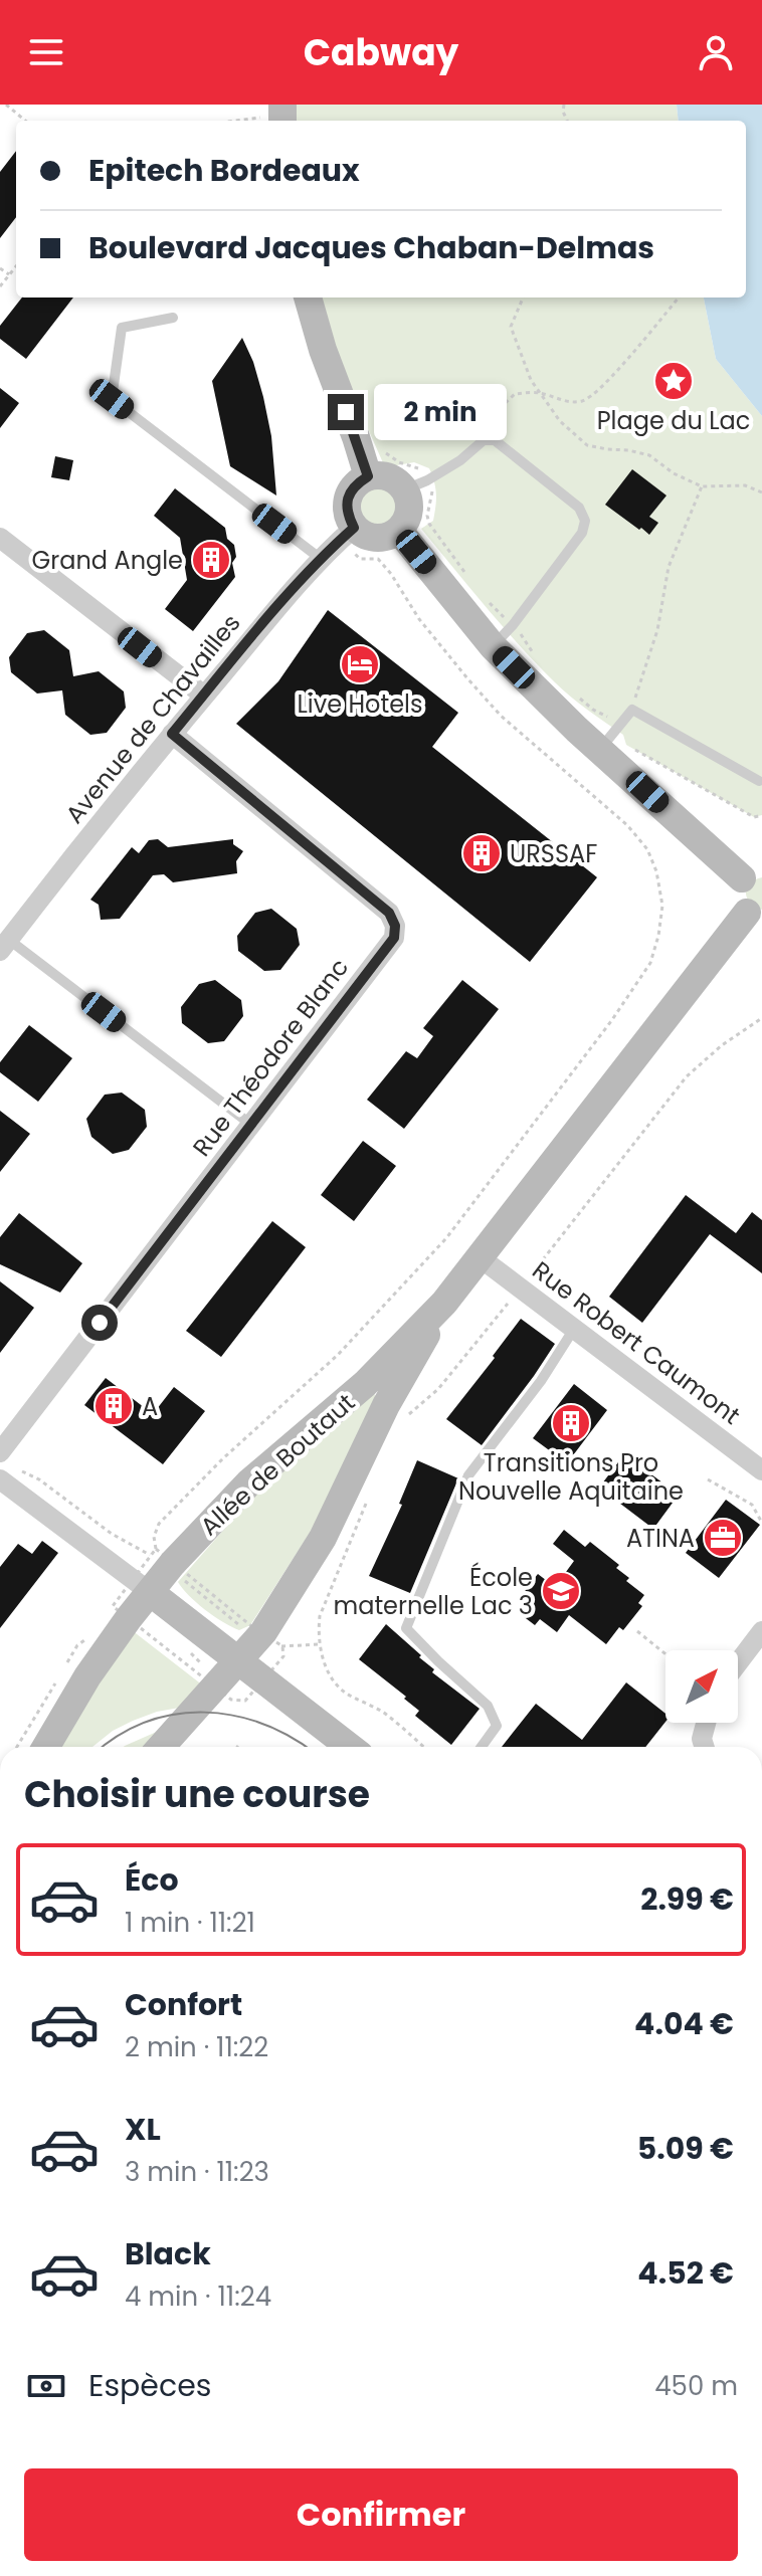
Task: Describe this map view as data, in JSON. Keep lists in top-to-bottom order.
{
  "streets": {
    "main road": ["Allée de Boutaut"],
    "street": ["Avenue de Chavailles", "Rue Théodore Blanc", "Rue Robert Caumont"]
  },
  "crossings": [
    ["Avenue de Chavailles", "Rue Théodore Blanc"],
    ["Rue Robert Caumont", "Allée de Boutaut"]
  ],
  "places": {
    "place": ["Plage du Lac"],
    "building": [
      "Grand Angle",
      "URSSAF",
      "A",
      "Transitions Pro Nouvelle Aquitaine"
    ],
    "hotel": ["Live Hotels"],
    "office": ["ATINA"],
    "school or university": ["École maternelle Lac 3"]
  },
  "north": "top right",
  "page": {
    "header": "Cabway",
    "banner": ["Epitech Bordeaux", "Boulevard Jacques Chaban-Delmas"],
    "bubble": "2 min",
    "heading": "Choisir une course",
    "list": [
      {
        "name": "Éco",
        "note": "1 min · 11:21",
        "value": "2.99 €"
      },
      {
        "name": "Confort",
        "note": "2 min · 11:22",
        "value": "4.04 €"
      },
      {
        "name": "XL",
        "note": "3 min · 11:23",
        "value": "5.09 €"
      },
      {
        "name": "Black",
        "note": "4 min · 11:24",
        "value": "4.52 €"
      }
    ],
    "pay": ["Espèces", "450 m"],
    "buttons": "Confirmer"
  }
}
